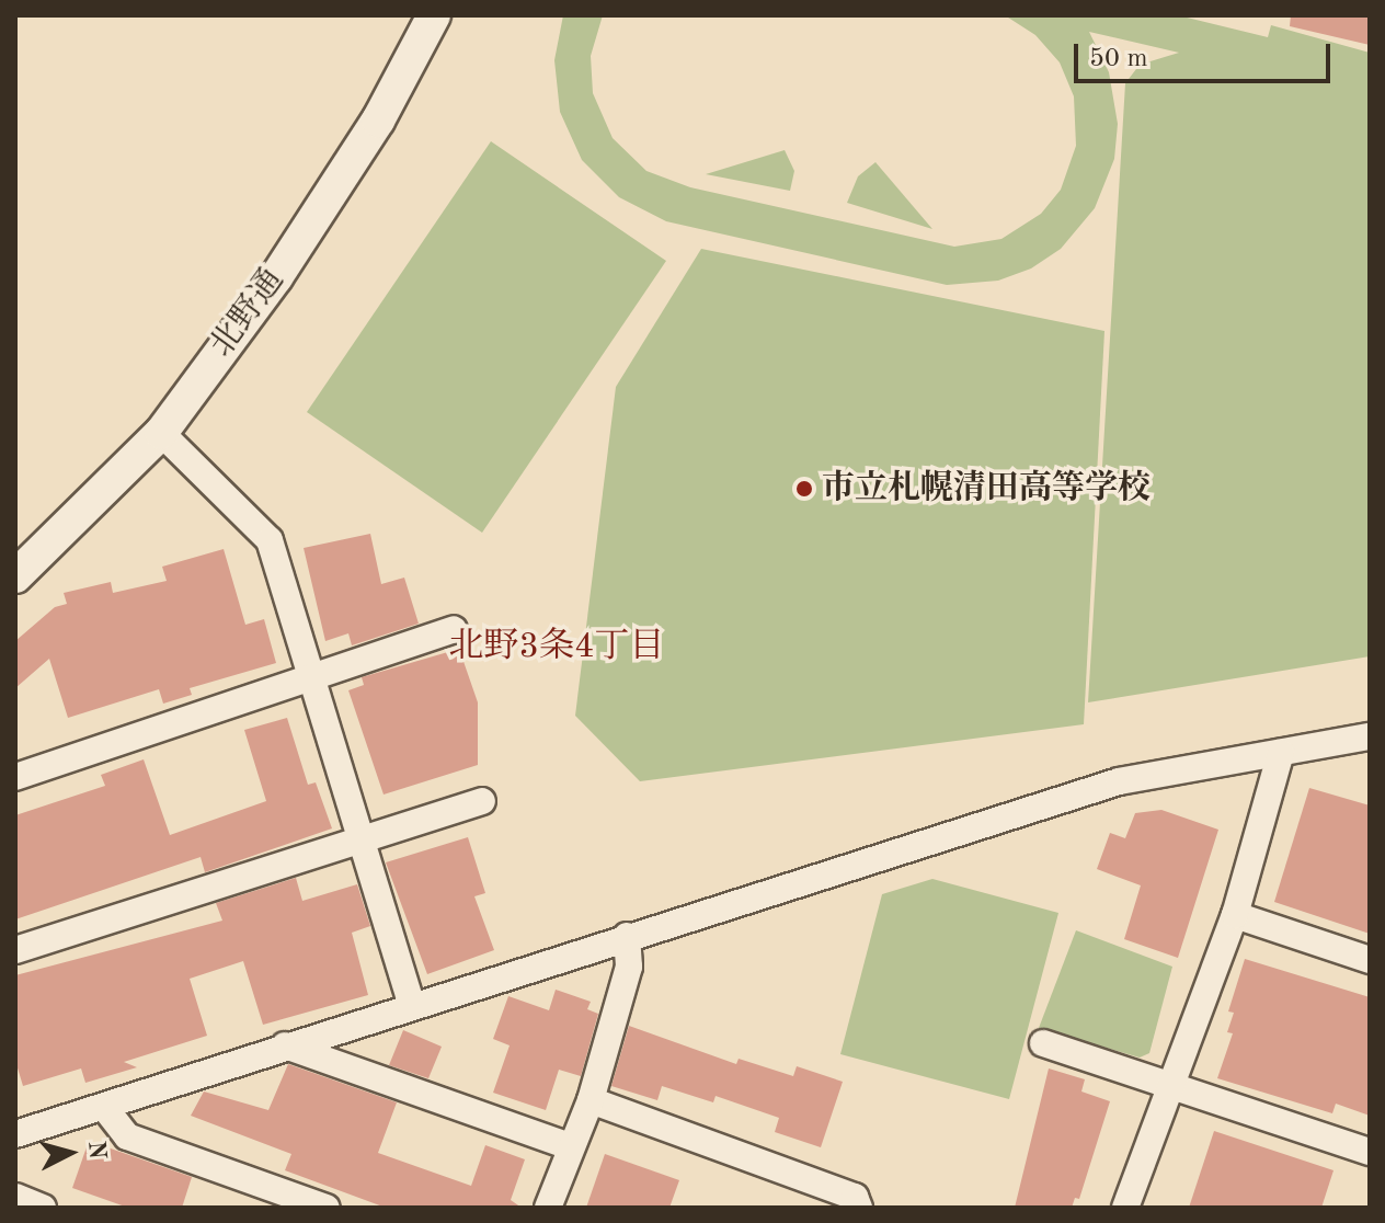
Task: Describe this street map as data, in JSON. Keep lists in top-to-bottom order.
{
  "streets": {
    "street": ["北野通"]
  },
  "districts": ["北野3条4丁目"],
  "places": ["市立札幌清田高等学校"],
  "scale_bar": "50 m",
  "north": "right"
}
